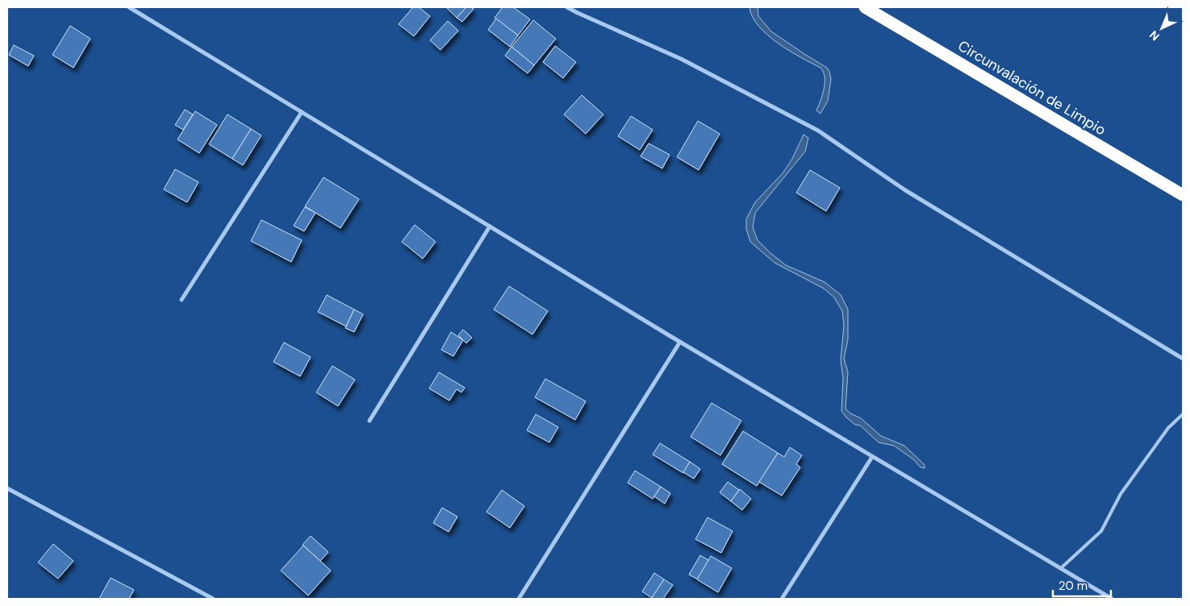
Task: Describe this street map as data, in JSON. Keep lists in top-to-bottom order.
{
  "streets": {
    "highway": ["Circunvalación de Limpio"]
  },
  "scale_bar": "20 m",
  "north": "bottom left"
}
